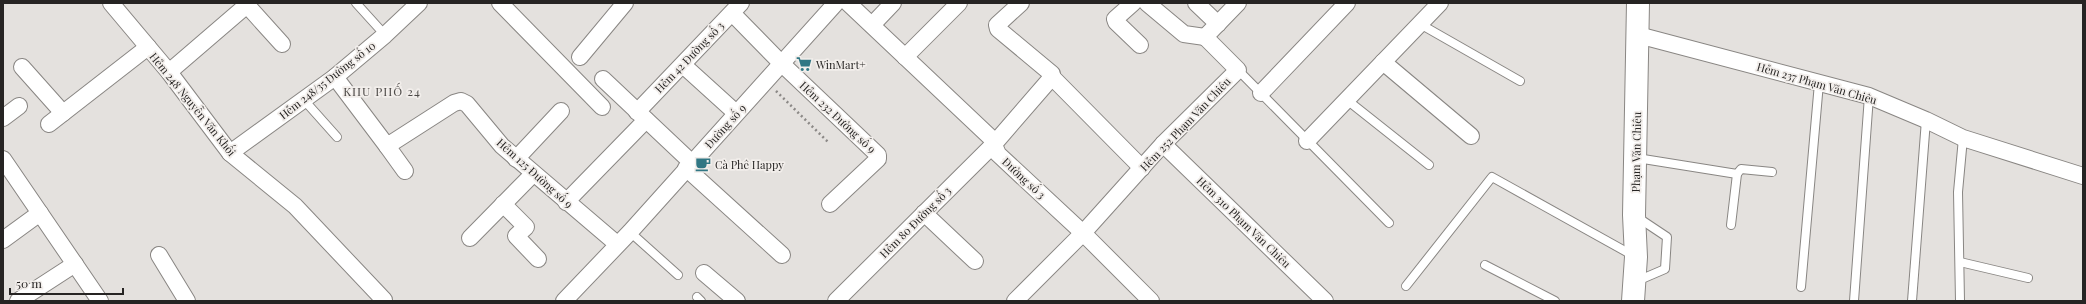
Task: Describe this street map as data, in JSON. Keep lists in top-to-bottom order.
{
  "streets": {
    "main road": ["Phạm Văn Chiêu"],
    "street": [
      "Hẻm 42 Đường số 3",
      "Hẻm 248/35 Đường số 10",
      "Hẻm 237 Phạm Văn Chiêu",
      "Hẻm 248 Nguyễn Văn Khối",
      "Hẻm 232 Đường số 9",
      "Hẻm 252 Phạm Văn Chiêu",
      "Đường số 9",
      "Hẻm 125 Đường số 9",
      "Đường số 3",
      "Hẻm 80 Đường số 3",
      "Hẻm 310 Phạm Văn Chiêu"
    ]
  },
  "crossings": [
    ["Hẻm 42 Đường số 3", "Hẻm 125 Đường số 9"],
    ["Hẻm 248/35 Đường số 10", "Hẻm 248 Nguyễn Văn Khối"],
    ["Hẻm 237 Phạm Văn Chiêu", "Phạm Văn Chiêu"],
    ["Hẻm 232 Đường số 9", "Đường số 9"],
    ["Hẻm 252 Phạm Văn Chiêu", "Đường số 3"],
    ["Hẻm 252 Phạm Văn Chiêu", "Hẻm 310 Phạm Văn Chiêu"],
    ["Đường số 9", "Hẻm 125 Đường số 9"],
    ["Đường số 3", "Hẻm 80 Đường số 3"]
  ],
  "districts": ["KHU PHỐ 24"],
  "places": {
    "supermarket": ["WinMart+"],
    "cafe": ["Cà Phê Happy"]
  },
  "scale_bar": "50 m"
}
